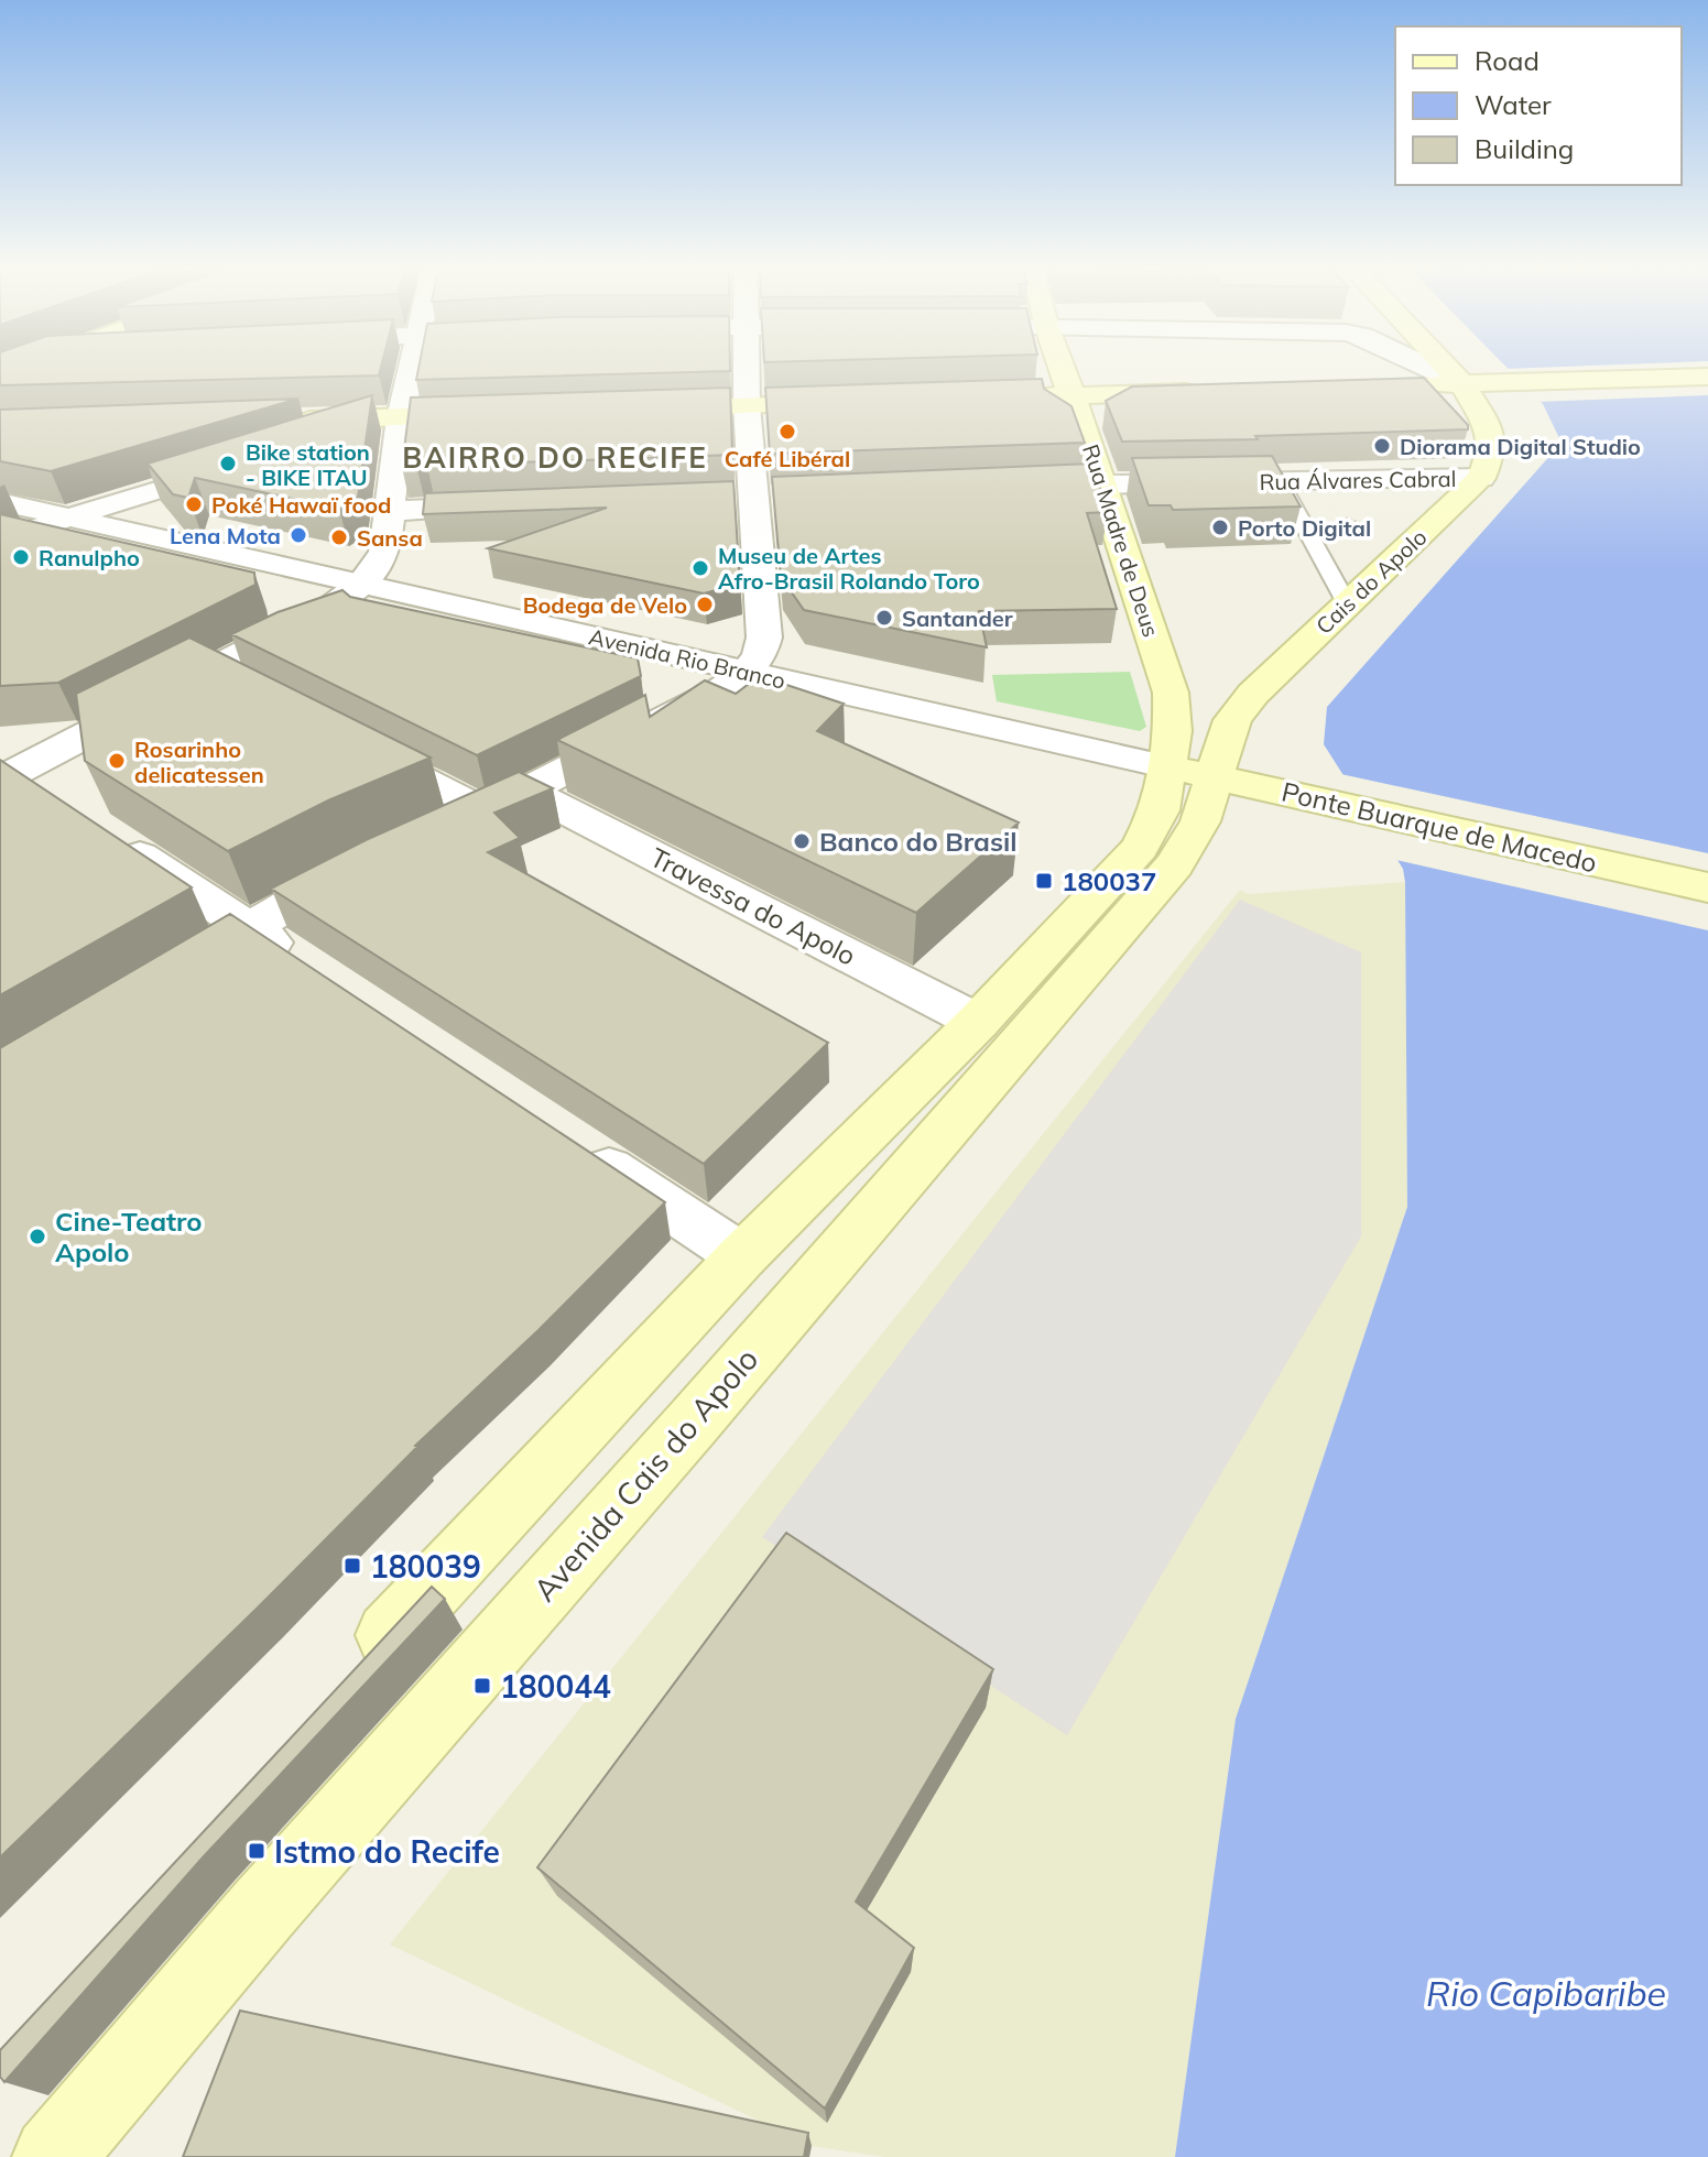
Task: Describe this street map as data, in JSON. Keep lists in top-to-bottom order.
{
  "streets": {
    "main road": [
      "Rua Madre de Deus",
      "Cais do Apolo",
      "Ponte Buarque de Macedo",
      "Avenida Cais do Apolo"
    ],
    "street": ["Rua Álvares Cabral", "Avenida Rio Branco", "Travessa do Apolo"]
  },
  "crossings": [
    ["Rua Álvares Cabral", "Rua Madre de Deus"],
    ["Rua Álvares Cabral", "Cais do Apolo"],
    ["Rua Madre de Deus", "Cais do Apolo"],
    ["Rua Madre de Deus", "Avenida Rio Branco"],
    ["Rua Madre de Deus", "Ponte Buarque de Macedo"],
    ["Rua Madre de Deus", "Avenida Cais do Apolo"],
    ["Cais do Apolo", "Avenida Rio Branco"],
    ["Cais do Apolo", "Ponte Buarque de Macedo"],
    ["Cais do Apolo", "Avenida Cais do Apolo"],
    ["Avenida Rio Branco", "Ponte Buarque de Macedo"],
    ["Avenida Rio Branco", "Avenida Cais do Apolo"],
    ["Ponte Buarque de Macedo", "Avenida Cais do Apolo"]
  ],
  "districts": ["BAIRRO DO RECIFE"],
  "water": ["Rio Capibaribe"],
  "places": {
    "other": [
      "Café Libéral",
      "Diorama Digital Studio",
      "Bike station - BIKE ITAU",
      "Poké Hawaï food",
      "Porto Digital",
      "Lena Mota",
      "Sansa",
      "Ranulpho",
      "Museu de Artes Afro-Brasil Rolando Toro",
      "Bodega de Velo",
      "Santander",
      "Rosarinho delicatessen",
      "Banco do Brasil",
      "Cine-Teatro Apolo"
    ],
    "transit": [
      "180037",
      "180039",
      "180044",
      "Istmo do Recife"
    ]
  },
  "legend": ["Road", "Water", "Building"]
}
